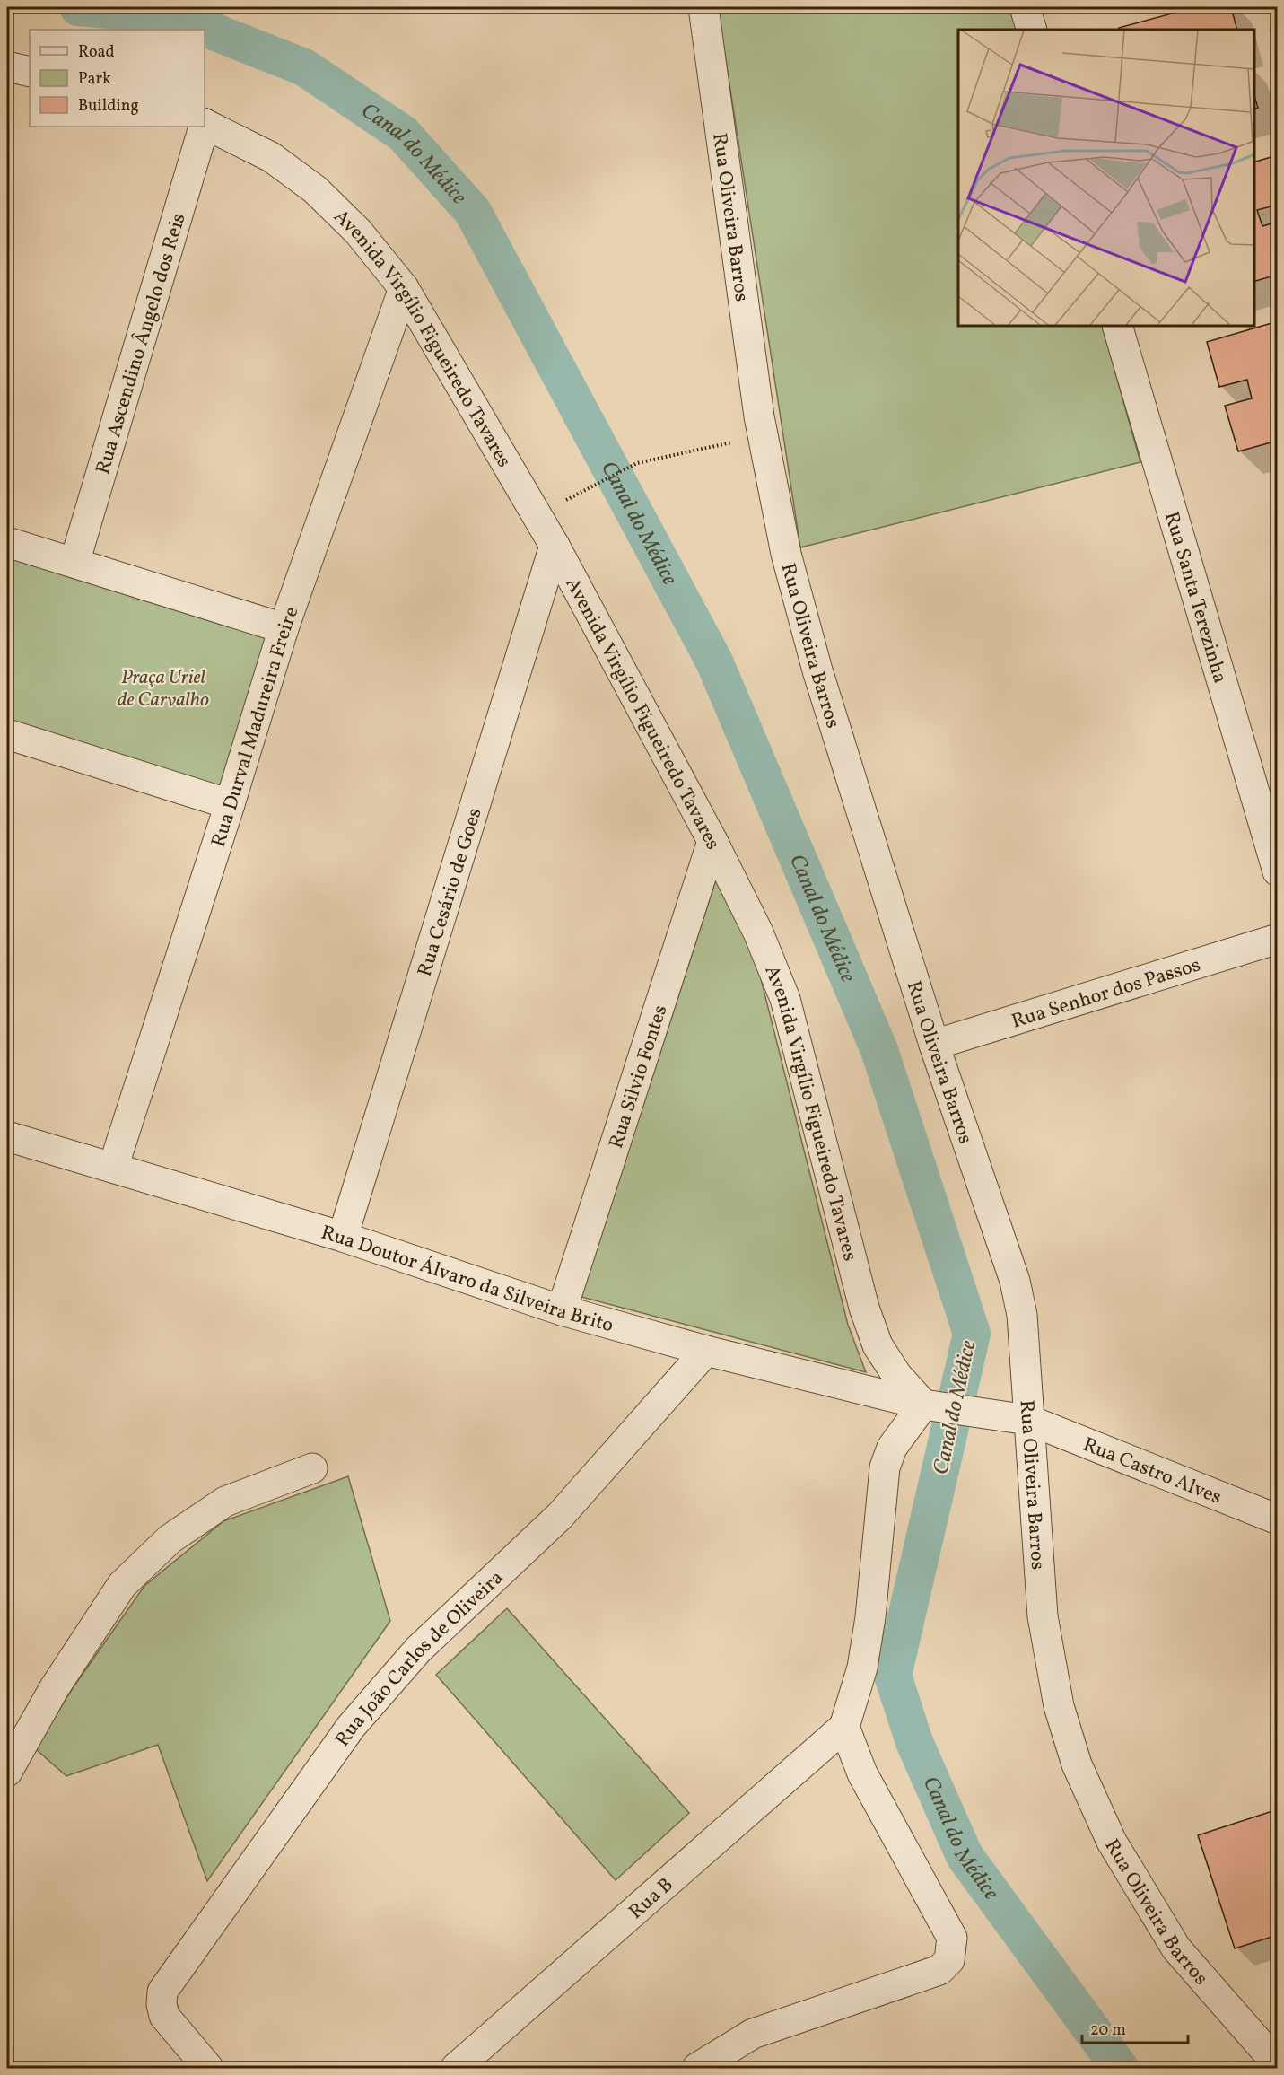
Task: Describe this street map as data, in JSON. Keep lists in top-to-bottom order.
{
  "streets": {
    "street": [
      "Rua Oliveira Barros",
      "Avenida Virgílio Figueiredo Tavares",
      "Rua Ascendino Ângelo dos Reis",
      "Rua Santa Terezinha",
      "Rua Durval Madureira Freire",
      "Rua Cesário de Goes",
      "Rua Senhor dos Passos",
      "Rua Silvio Fontes",
      "Rua Doutor Álvaro da Silveira Brito",
      "Rua Castro Alves",
      "Rua João Carlos de Oliveira",
      "Rua B"
    ]
  },
  "crossings": [
    ["Rua Oliveira Barros", "Rua Senhor dos Passos"],
    ["Rua Oliveira Barros", "Rua Castro Alves"],
    ["Avenida Virgílio Figueiredo Tavares", "Rua Durval Madureira Freire"],
    ["Avenida Virgílio Figueiredo Tavares", "Rua Cesário de Goes"],
    ["Avenida Virgílio Figueiredo Tavares", "Rua Silvio Fontes"],
    ["Avenida Virgílio Figueiredo Tavares", "Rua Doutor Álvaro da Silveira Brito"],
    ["Avenida Virgílio Figueiredo Tavares", "Rua Castro Alves"],
    ["Rua Durval Madureira Freire", "Rua Doutor Álvaro da Silveira Brito"],
    ["Rua Cesário de Goes", "Rua Doutor Álvaro da Silveira Brito"],
    ["Rua Silvio Fontes", "Rua Doutor Álvaro da Silveira Brito"],
    ["Rua Doutor Álvaro da Silveira Brito", "Rua Castro Alves"],
    ["Rua Doutor Álvaro da Silveira Brito", "Rua João Carlos de Oliveira"]
  ],
  "water": ["Canal do Médice"],
  "parks": ["Praça Uriel de Carvalho"],
  "legend": ["Road", "Park", "Building"],
  "scale_bar": "20 m"
}
